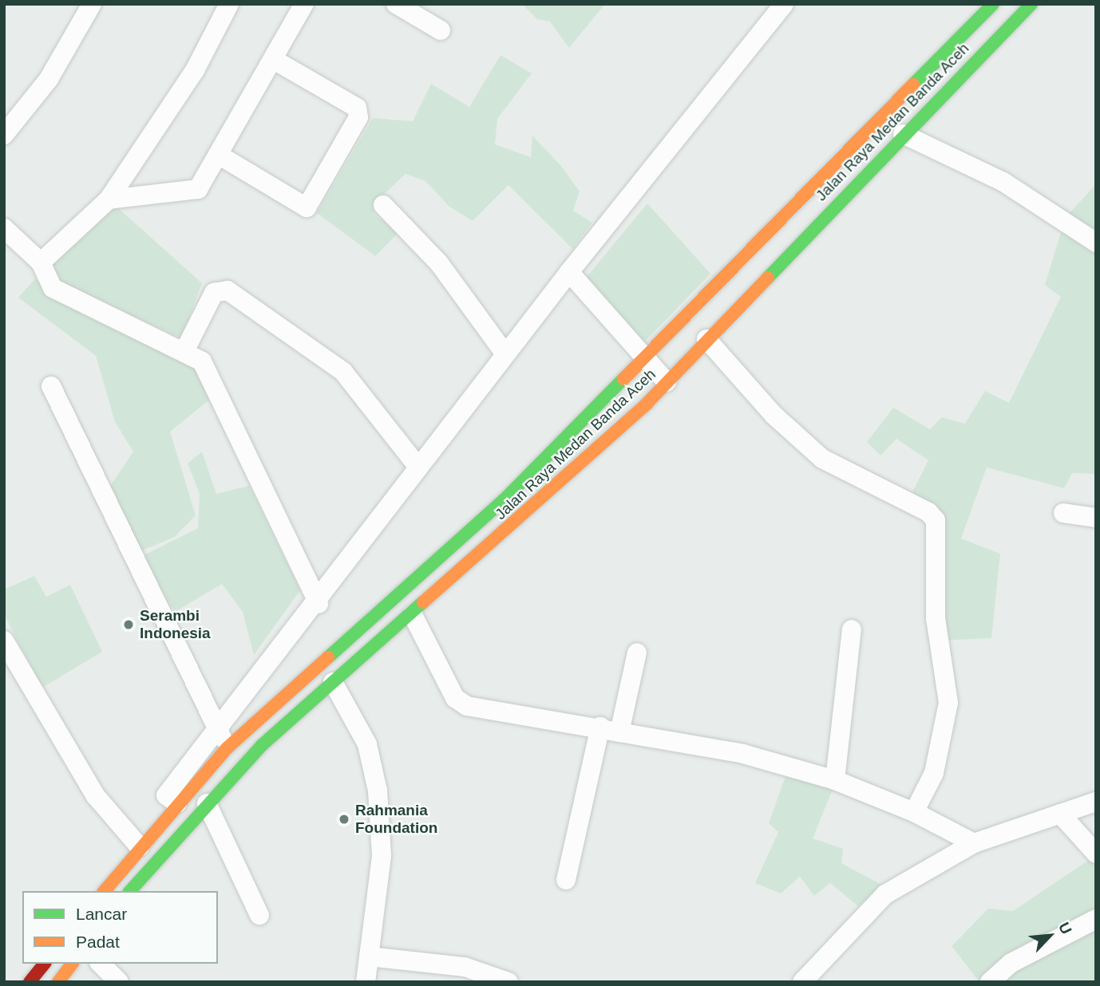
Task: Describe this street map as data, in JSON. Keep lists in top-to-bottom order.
{
  "streets": {
    "highway": ["Jalan Raya Medan Banda Aceh"]
  },
  "places": ["Serambi Indonesia", "Rahmania Foundation"],
  "legend": ["Lancar", "Padat"],
  "north": "top right"
}
